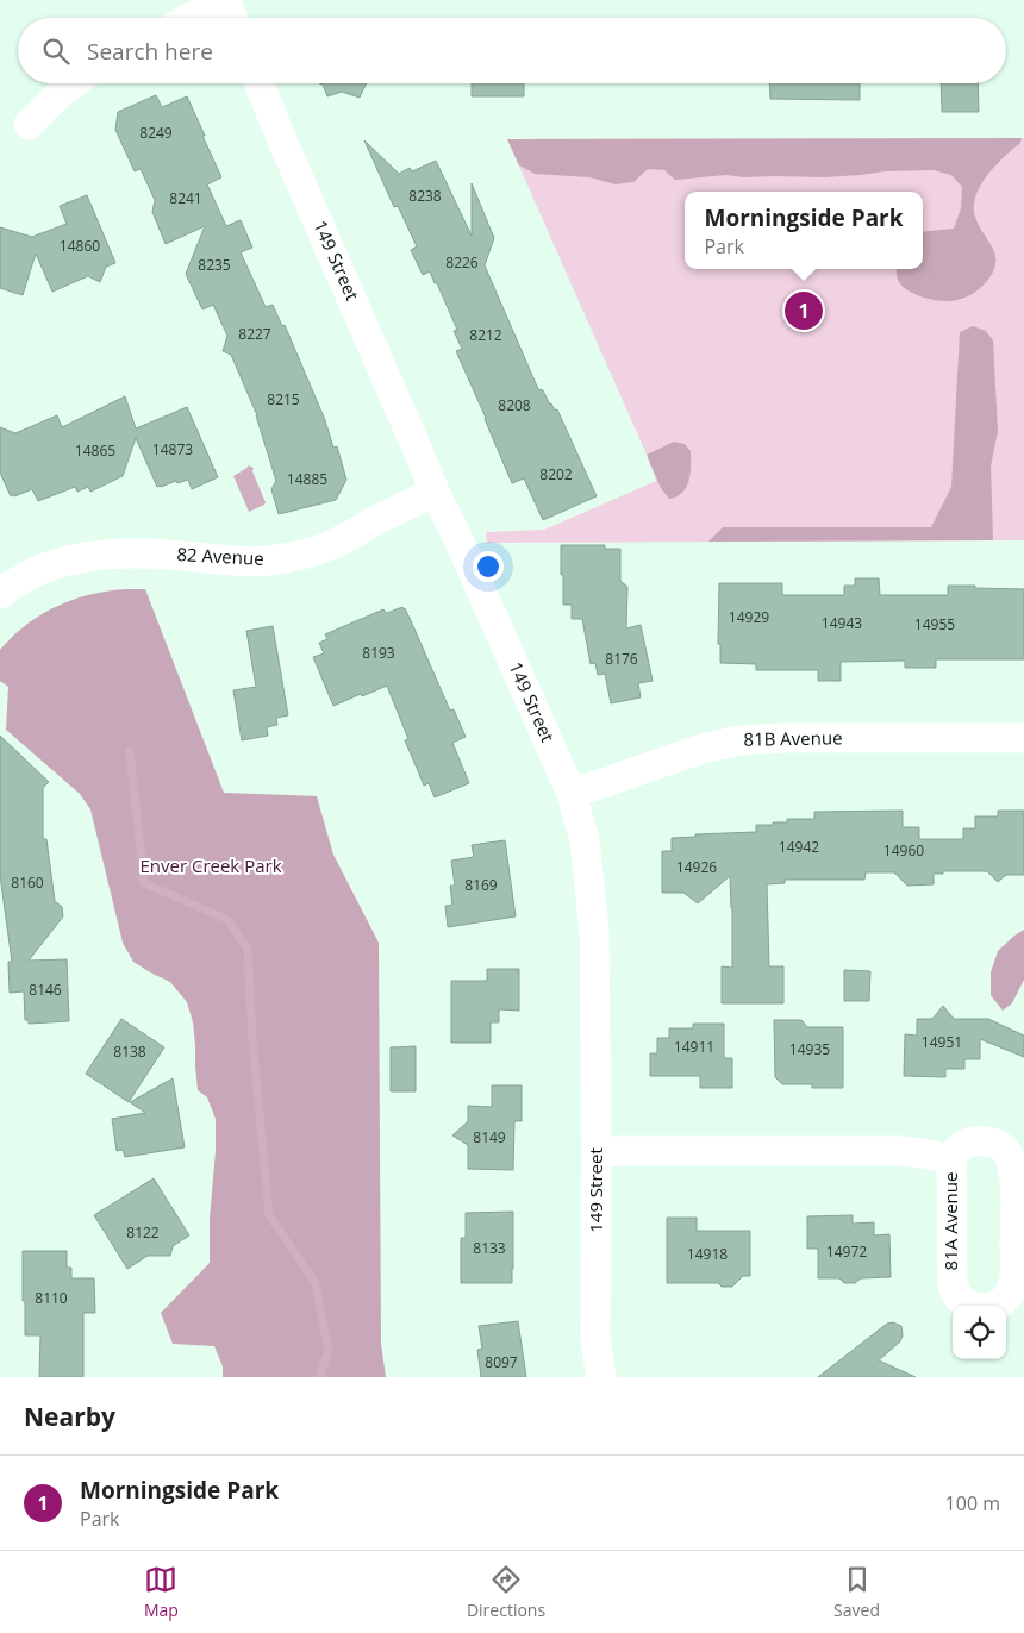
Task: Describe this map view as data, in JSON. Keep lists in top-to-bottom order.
{
  "streets": {
    "street": [
      "149 Street",
      "82 Avenue",
      "81B Avenue",
      "81A Avenue"
    ]
  },
  "crossings": [
    ["149 Street", "82 Avenue"],
    ["149 Street", "81B Avenue"],
    ["149 Street", "81A Avenue"]
  ],
  "parks": ["Enver Creek Park"],
  "house_numbers": [
    "8249",
    "8238",
    "8241",
    "14860",
    "8226",
    "8235",
    "8227",
    "8212",
    "8215",
    "8208",
    "14873",
    "14865",
    "8202",
    "14885",
    "14929",
    "14943",
    "14955",
    "8193",
    "8176",
    "14942",
    "14960",
    "14926",
    "8160",
    "8169",
    "8146",
    "14951",
    "14911",
    "14935",
    "8138",
    "8149",
    "8122",
    "8133",
    "14972",
    "14918",
    "8110",
    "8097"
  ],
  "page": {
    "search": "Search here",
    "popup": ["Morningside Park", "Park"],
    "pins": "1",
    "heading": "Nearby",
    "list": [
      {
        "mark": "1",
        "name": "Morningside Park",
        "note": "Park",
        "value": "100 m"
      }
    ],
    "nav": ["Map", "Directions", "Saved"]
  }
}
